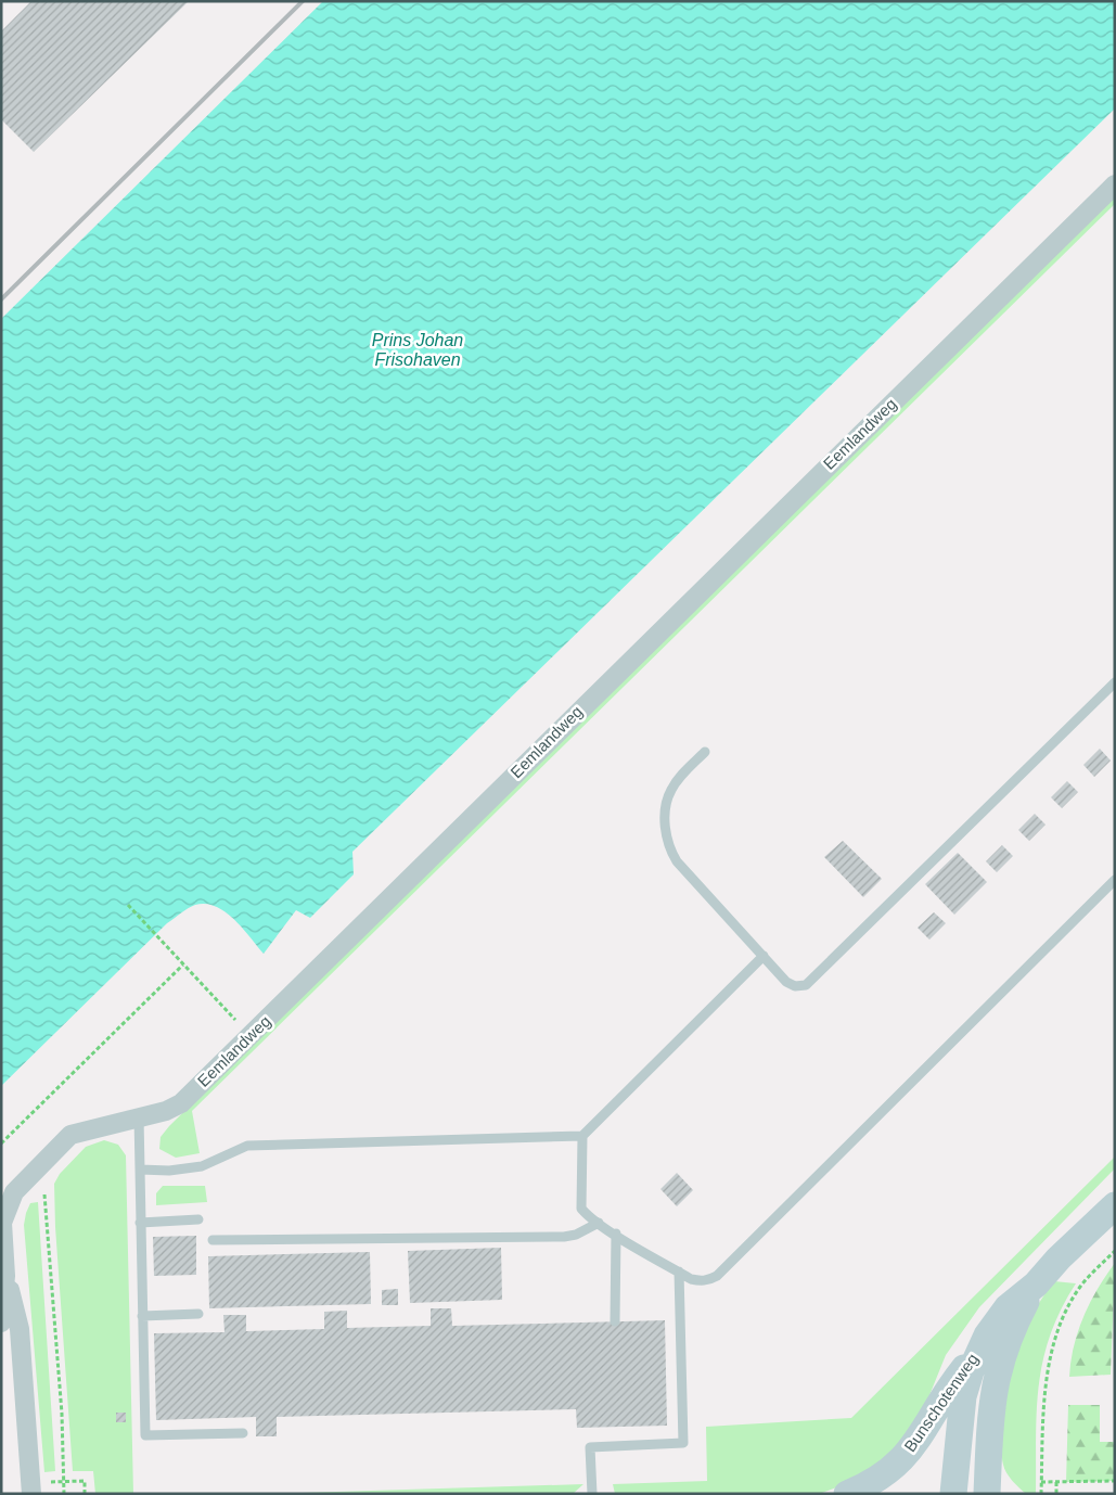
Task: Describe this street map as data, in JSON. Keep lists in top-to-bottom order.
{
  "streets": {
    "street": ["Eemlandweg", "Bunschotenweg"]
  },
  "water": ["Prins Johan Frisohaven"]
}
